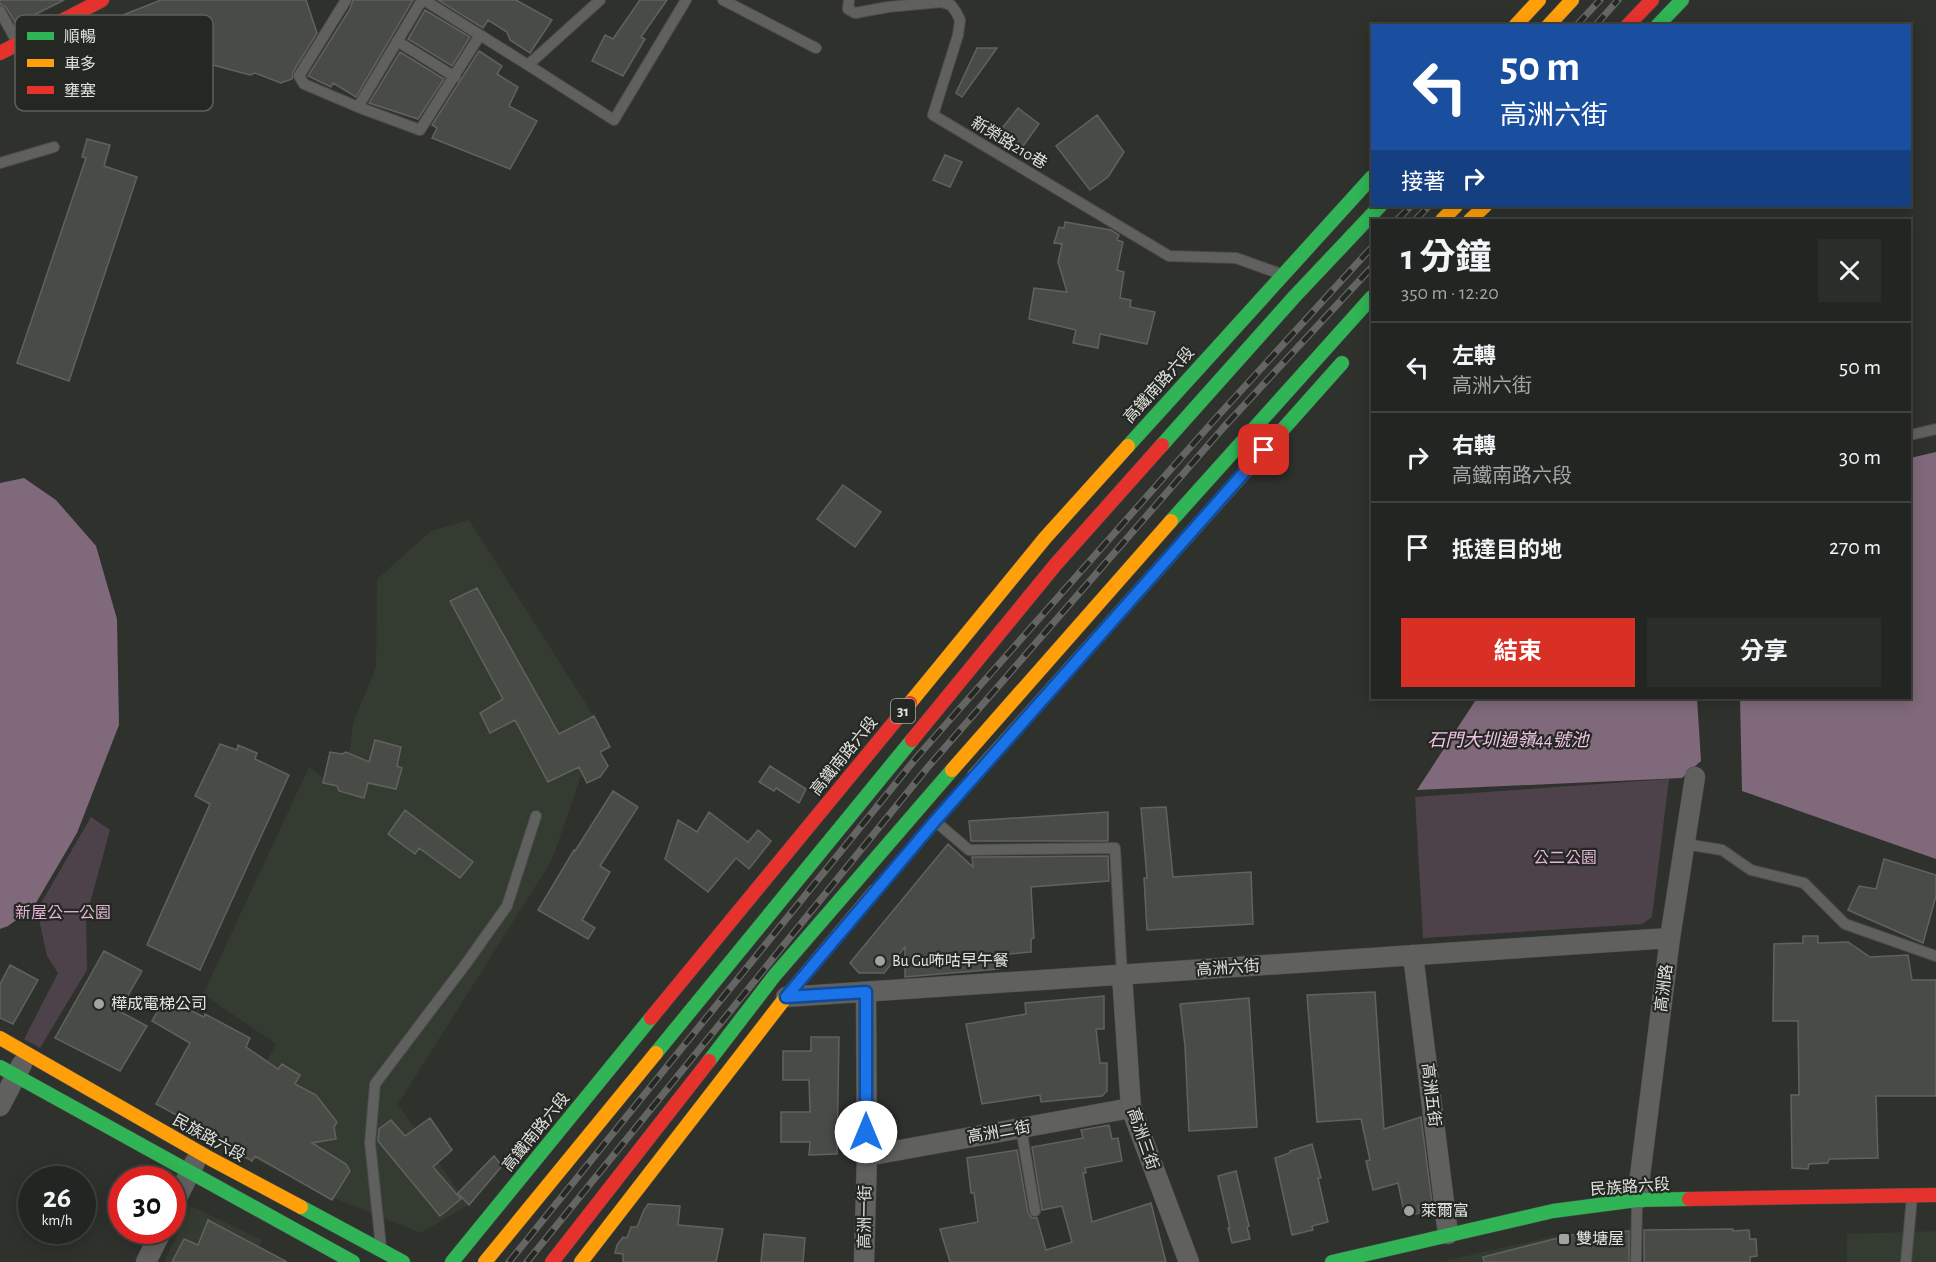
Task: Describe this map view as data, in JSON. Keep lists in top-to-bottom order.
{
  "streets": {
    "main road": ["高鐵南路六段", "31", "民族路六段"],
    "street": [
      "高洲六街",
      "高洲路",
      "高洲五街",
      "高洲二街",
      "高洲三街",
      "高洲一街"
    ],
    "lane": ["新榮路210巷"]
  },
  "crossings": [
    ["新榮路210巷", "高鐵南路六段"],
    ["高洲六街", "高洲路"],
    ["高洲六街", "高洲五街"],
    ["高洲六街", "高洲三街"],
    ["高洲六街", "高洲一街"],
    ["高洲路", "民族路六段"],
    ["高洲五街", "民族路六段"],
    ["高洲二街", "高洲三街"],
    ["高洲二街", "高洲一街"]
  ],
  "water": ["石門大圳過嶺44號池"],
  "parks": ["公二公園", "新屋公一公園"],
  "places": {
    "other": ["Bu Gu咘咕早午餐", "樺成電梯公司", "萊爾富"],
    "transit": ["雙塘屋"]
  },
  "legend": ["順暢", "車多", "壅塞"],
  "page": {
    "turn": ["50 m", "高洲六街"],
    "then": "接著",
    "heading": ["1 分鐘", "350 m · 12:20"],
    "list": [
      {
        "name": "左轉",
        "note": "高洲六街",
        "value": "50 m"
      },
      {
        "name": "右轉",
        "note": "高鐵南路六段",
        "value": "30 m"
      },
      {
        "name": "抵達目的地",
        "value": "270 m"
      }
    ],
    "buttons": ["結束", "分享"],
    "speed": "26 km/h",
    "limit": "30"
  }
}
